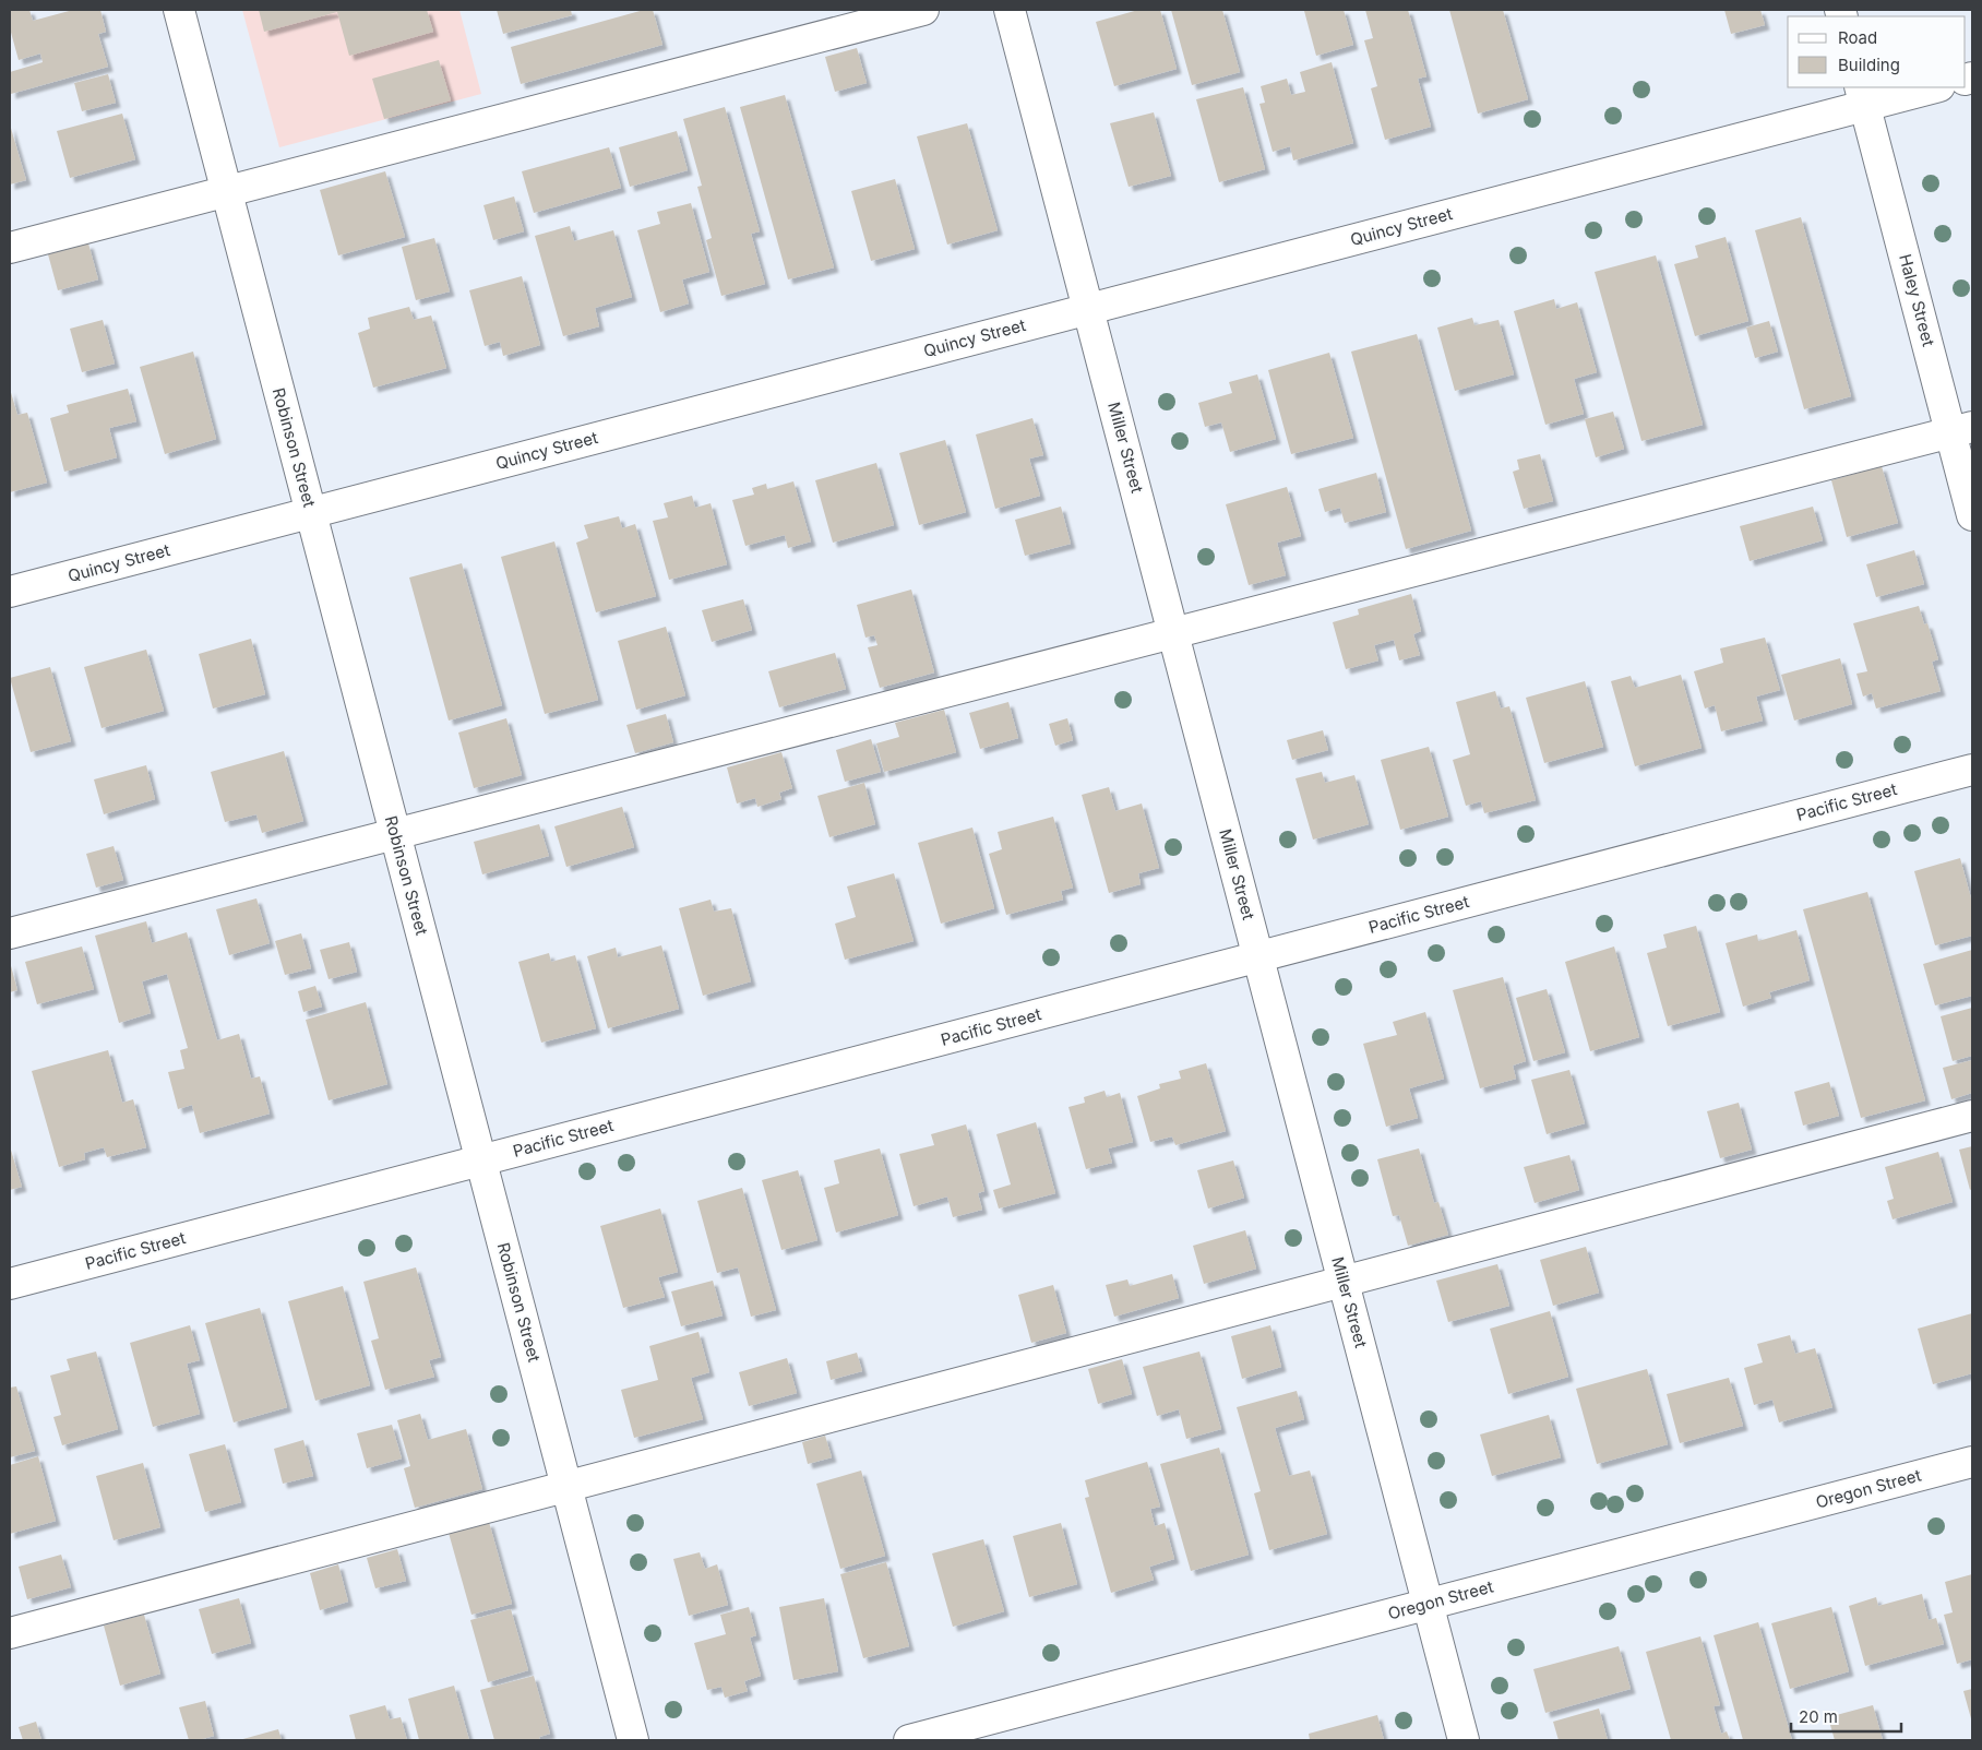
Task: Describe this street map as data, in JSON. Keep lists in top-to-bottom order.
{
  "streets": {
    "street": [
      "Quincy Street",
      "Haley Street",
      "Robinson Street",
      "Miller Street",
      "Pacific Street",
      "Oregon Street"
    ]
  },
  "crossings": [
    ["Quincy Street", "Haley Street"],
    ["Quincy Street", "Robinson Street"],
    ["Quincy Street", "Miller Street"],
    ["Robinson Street", "Pacific Street"],
    ["Miller Street", "Pacific Street"],
    ["Miller Street", "Oregon Street"]
  ],
  "legend": ["Road", "Building"],
  "scale_bar": "20 m"
}
